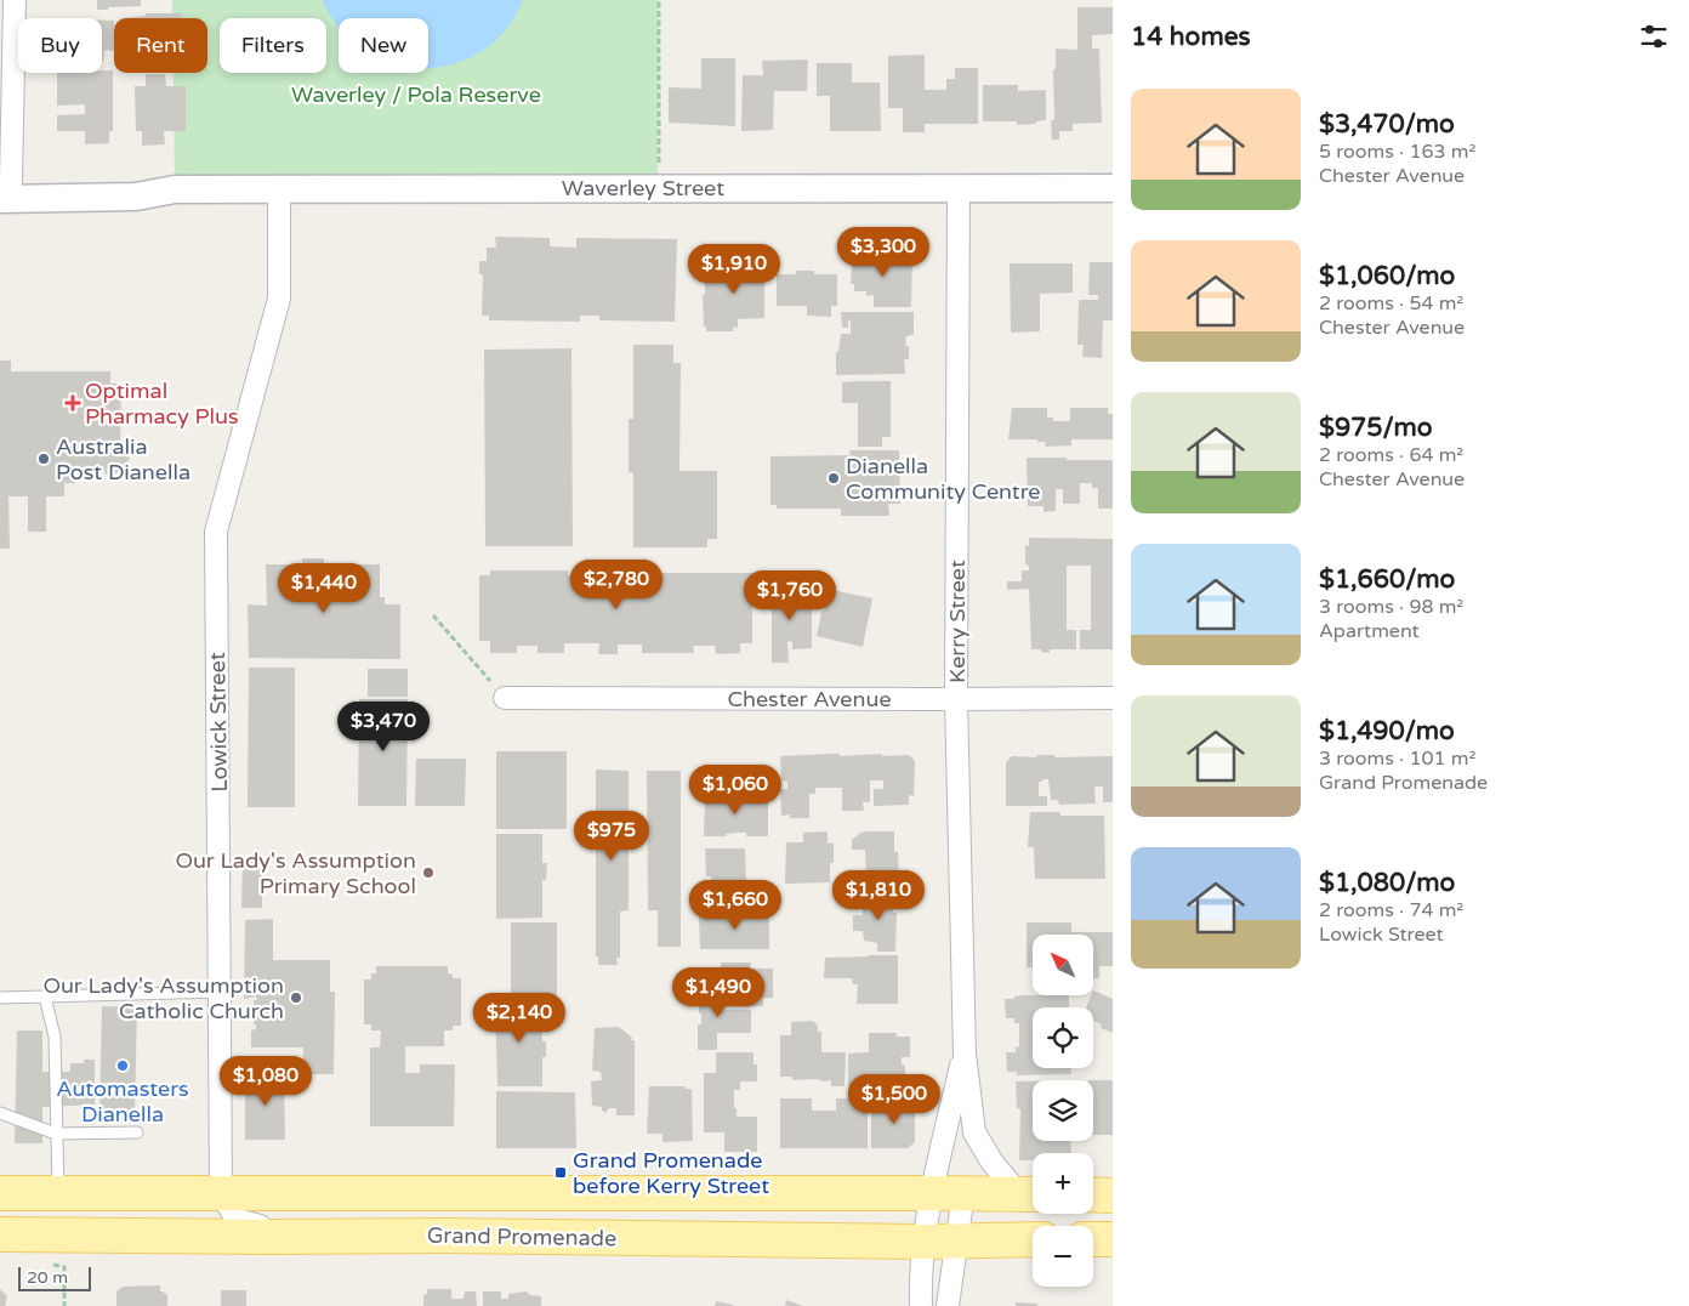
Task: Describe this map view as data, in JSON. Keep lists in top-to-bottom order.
{
  "streets": {
    "main road": ["Grand Promenade"],
    "street": [
      "Waverley Street",
      "Kerry Street",
      "Chester Avenue",
      "Lowick Street"
    ]
  },
  "crossings": [
    ["Waverley Street", "Kerry Street"],
    ["Waverley Street", "Lowick Street"],
    ["Kerry Street", "Chester Avenue"],
    ["Kerry Street", "Grand Promenade"],
    ["Lowick Street", "Grand Promenade"]
  ],
  "parks": ["Waverley / Pola Reserve"],
  "places": {
    "health": ["Optimal Pharmacy Plus"],
    "other": [
      "Australia Post Dianella",
      "Dianella Community Centre",
      "Our Lady's Assumption Primary School",
      "Our Lady's Assumption Catholic Church",
      "Automasters Dianella"
    ],
    "transit": ["Grand Promenade before Kerry Street"]
  },
  "scale_bar": "20 m",
  "north": "top left",
  "page": {
    "heading": "14 homes",
    "chip": [
      "Buy",
      "Rent",
      "Filters",
      "New"
    ],
    "list": [
      {
        "name": "$3,470/mo",
        "note": "5 rooms · 163 m² · Chester Avenue"
      },
      {
        "name": "$1,060/mo",
        "note": "2 rooms · 54 m² · Chester Avenue"
      },
      {
        "name": "$975/mo",
        "note": "2 rooms · 64 m² · Chester Avenue"
      },
      {
        "name": "$1,660/mo",
        "note": "3 rooms · 98 m² · Apartment"
      },
      {
        "name": "$1,490/mo",
        "note": "3 rooms · 101 m² · Grand Promenade"
      },
      {
        "name": "$1,080/mo",
        "note": "2 rooms · 74 m² · Lowick Street"
      }
    ],
    "price": [
      "$3,300",
      "$1,910",
      "$2,780",
      "$1,440",
      "$1,760",
      "$3,470",
      "$1,060",
      "$975",
      "$1,810",
      "$1,660",
      "$1,490",
      "$2,140",
      "$1,080",
      "$1,500"
    ],
    "map_buttons": ["+", "−"],
    "scale": "20 m"
  }
}
